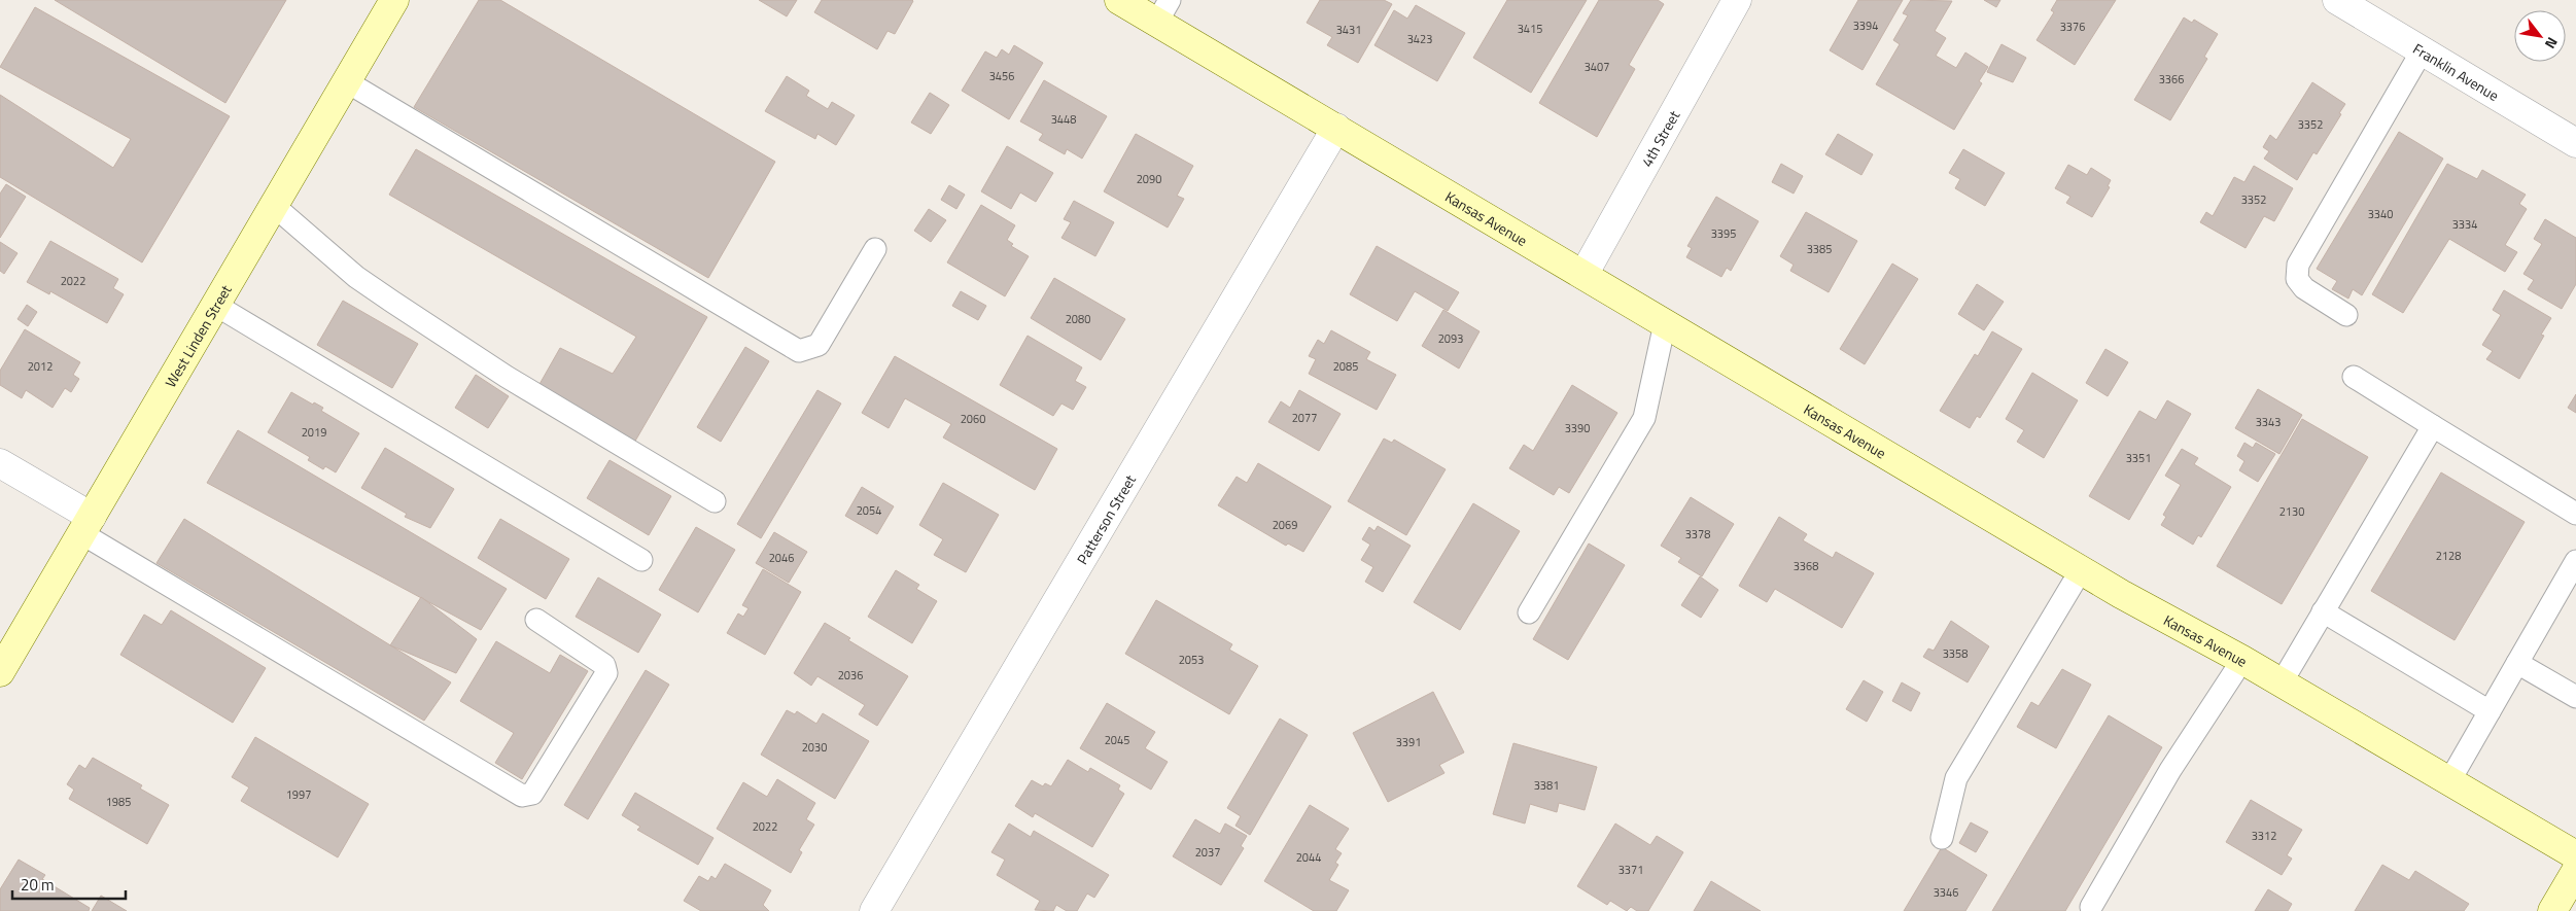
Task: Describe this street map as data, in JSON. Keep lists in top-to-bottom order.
{
  "streets": {
    "street": [
      "Franklin Avenue",
      "4th Street",
      "Kansas Avenue",
      "West Linden Street",
      "Patterson Street"
    ]
  },
  "crossings": [
    ["4th Street", "Kansas Avenue"],
    ["Kansas Avenue", "Patterson Street"]
  ],
  "house_numbers": [
    "3394",
    "3376",
    "3415",
    "3431",
    "3423",
    "3407",
    "3456",
    "3366",
    "3448",
    "3352",
    "2090",
    "3352",
    "3340",
    "3334",
    "3395",
    "3385",
    "2022",
    "2080",
    "2093",
    "2012",
    "2085",
    "2077",
    "2060",
    "3343",
    "3390",
    "2019",
    "3351",
    "2054",
    "2130",
    "2069",
    "3378",
    "2128",
    "2046",
    "3368",
    "3358",
    "2053",
    "2036",
    "2045",
    "3391",
    "2030",
    "3381",
    "1997",
    "1985",
    "2022",
    "3312",
    "2037",
    "2044",
    "3371",
    "3346"
  ],
  "scale_bar": "20 m",
  "north": "bottom right"
}
